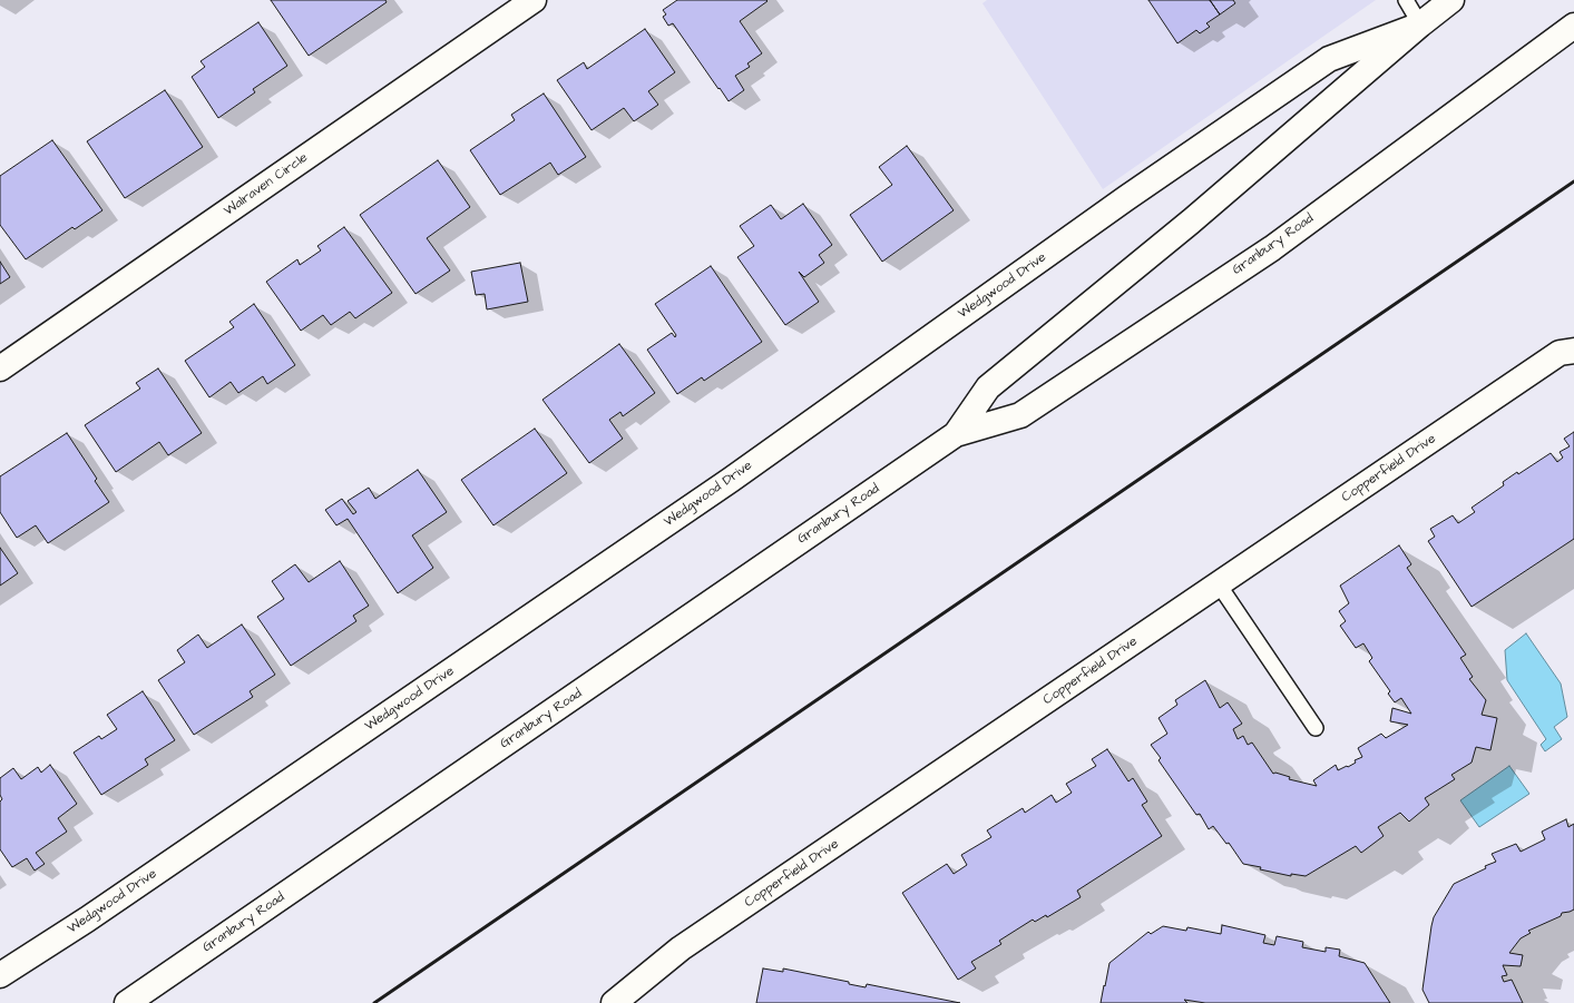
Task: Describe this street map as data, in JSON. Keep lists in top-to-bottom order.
{
  "streets": {
    "street": [
      "Walraven Circle",
      "Granbury Road",
      "Wedgwood Drive",
      "Copperfield Drive"
    ]
  },
  "crossings": [
    ["Granbury Road", "Wedgwood Drive"]
  ]
}
